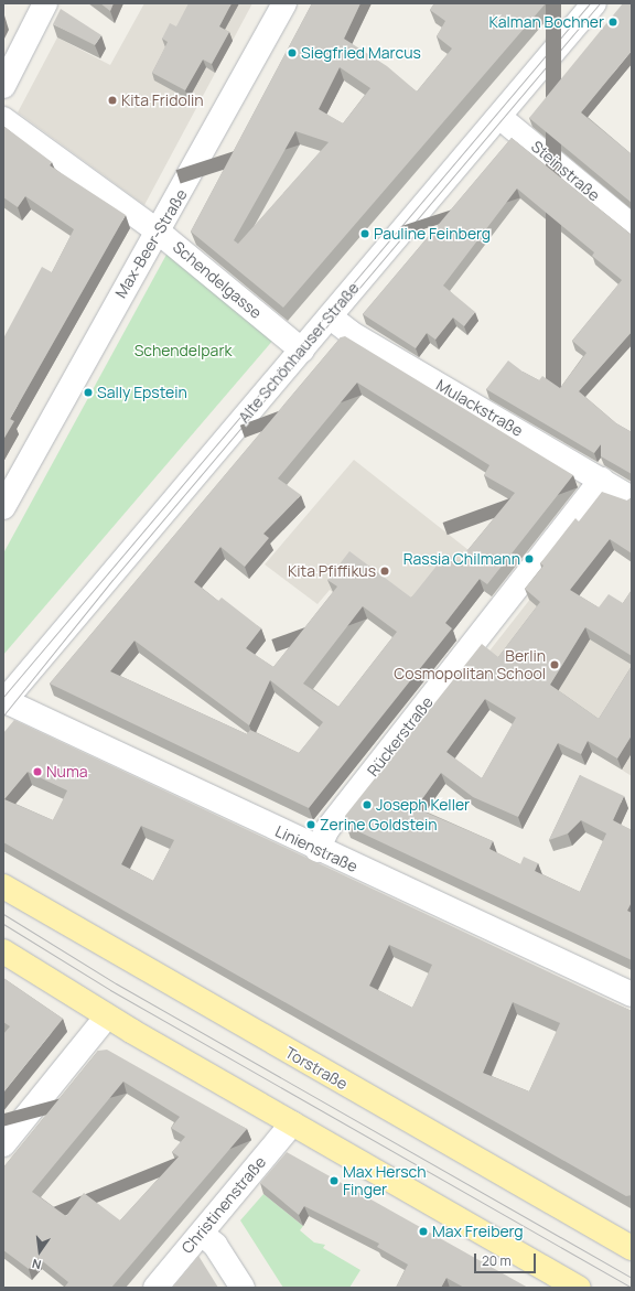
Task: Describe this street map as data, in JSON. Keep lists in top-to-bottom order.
{
  "streets": {
    "main road": ["Torstraße"],
    "street": [
      "Steinstraße",
      "Max-Beer-Straße",
      "Schendelgasse",
      "Alte Schönhauser Straße",
      "Mulackstraße",
      "Rückerstraße",
      "Linienstraße",
      "Christinenstraße"
    ]
  },
  "crossings": [
    ["Steinstraße", "Alte Schönhauser Straße"],
    ["Max-Beer-Straße", "Schendelgasse"],
    ["Schendelgasse", "Alte Schönhauser Straße"],
    ["Alte Schönhauser Straße", "Mulackstraße"],
    ["Alte Schönhauser Straße", "Linienstraße"],
    ["Mulackstraße", "Rückerstraße"],
    ["Rückerstraße", "Linienstraße"]
  ],
  "parks": ["Schendelpark"],
  "places": [
    "Kalman Bochner",
    "Siegfried Marcus",
    "Kita Fridolin",
    "Pauline Feinberg",
    "Sally Epstein",
    "Rassia Chilmann",
    "Kita Pfiffikus",
    "Berlin Cosmopolitan School",
    "Numa",
    "Joseph Keller",
    "Zerine Goldstein",
    "Max Hersch Finger",
    "Max Freiberg"
  ],
  "scale_bar": "20 m",
  "north": "bottom"
}
